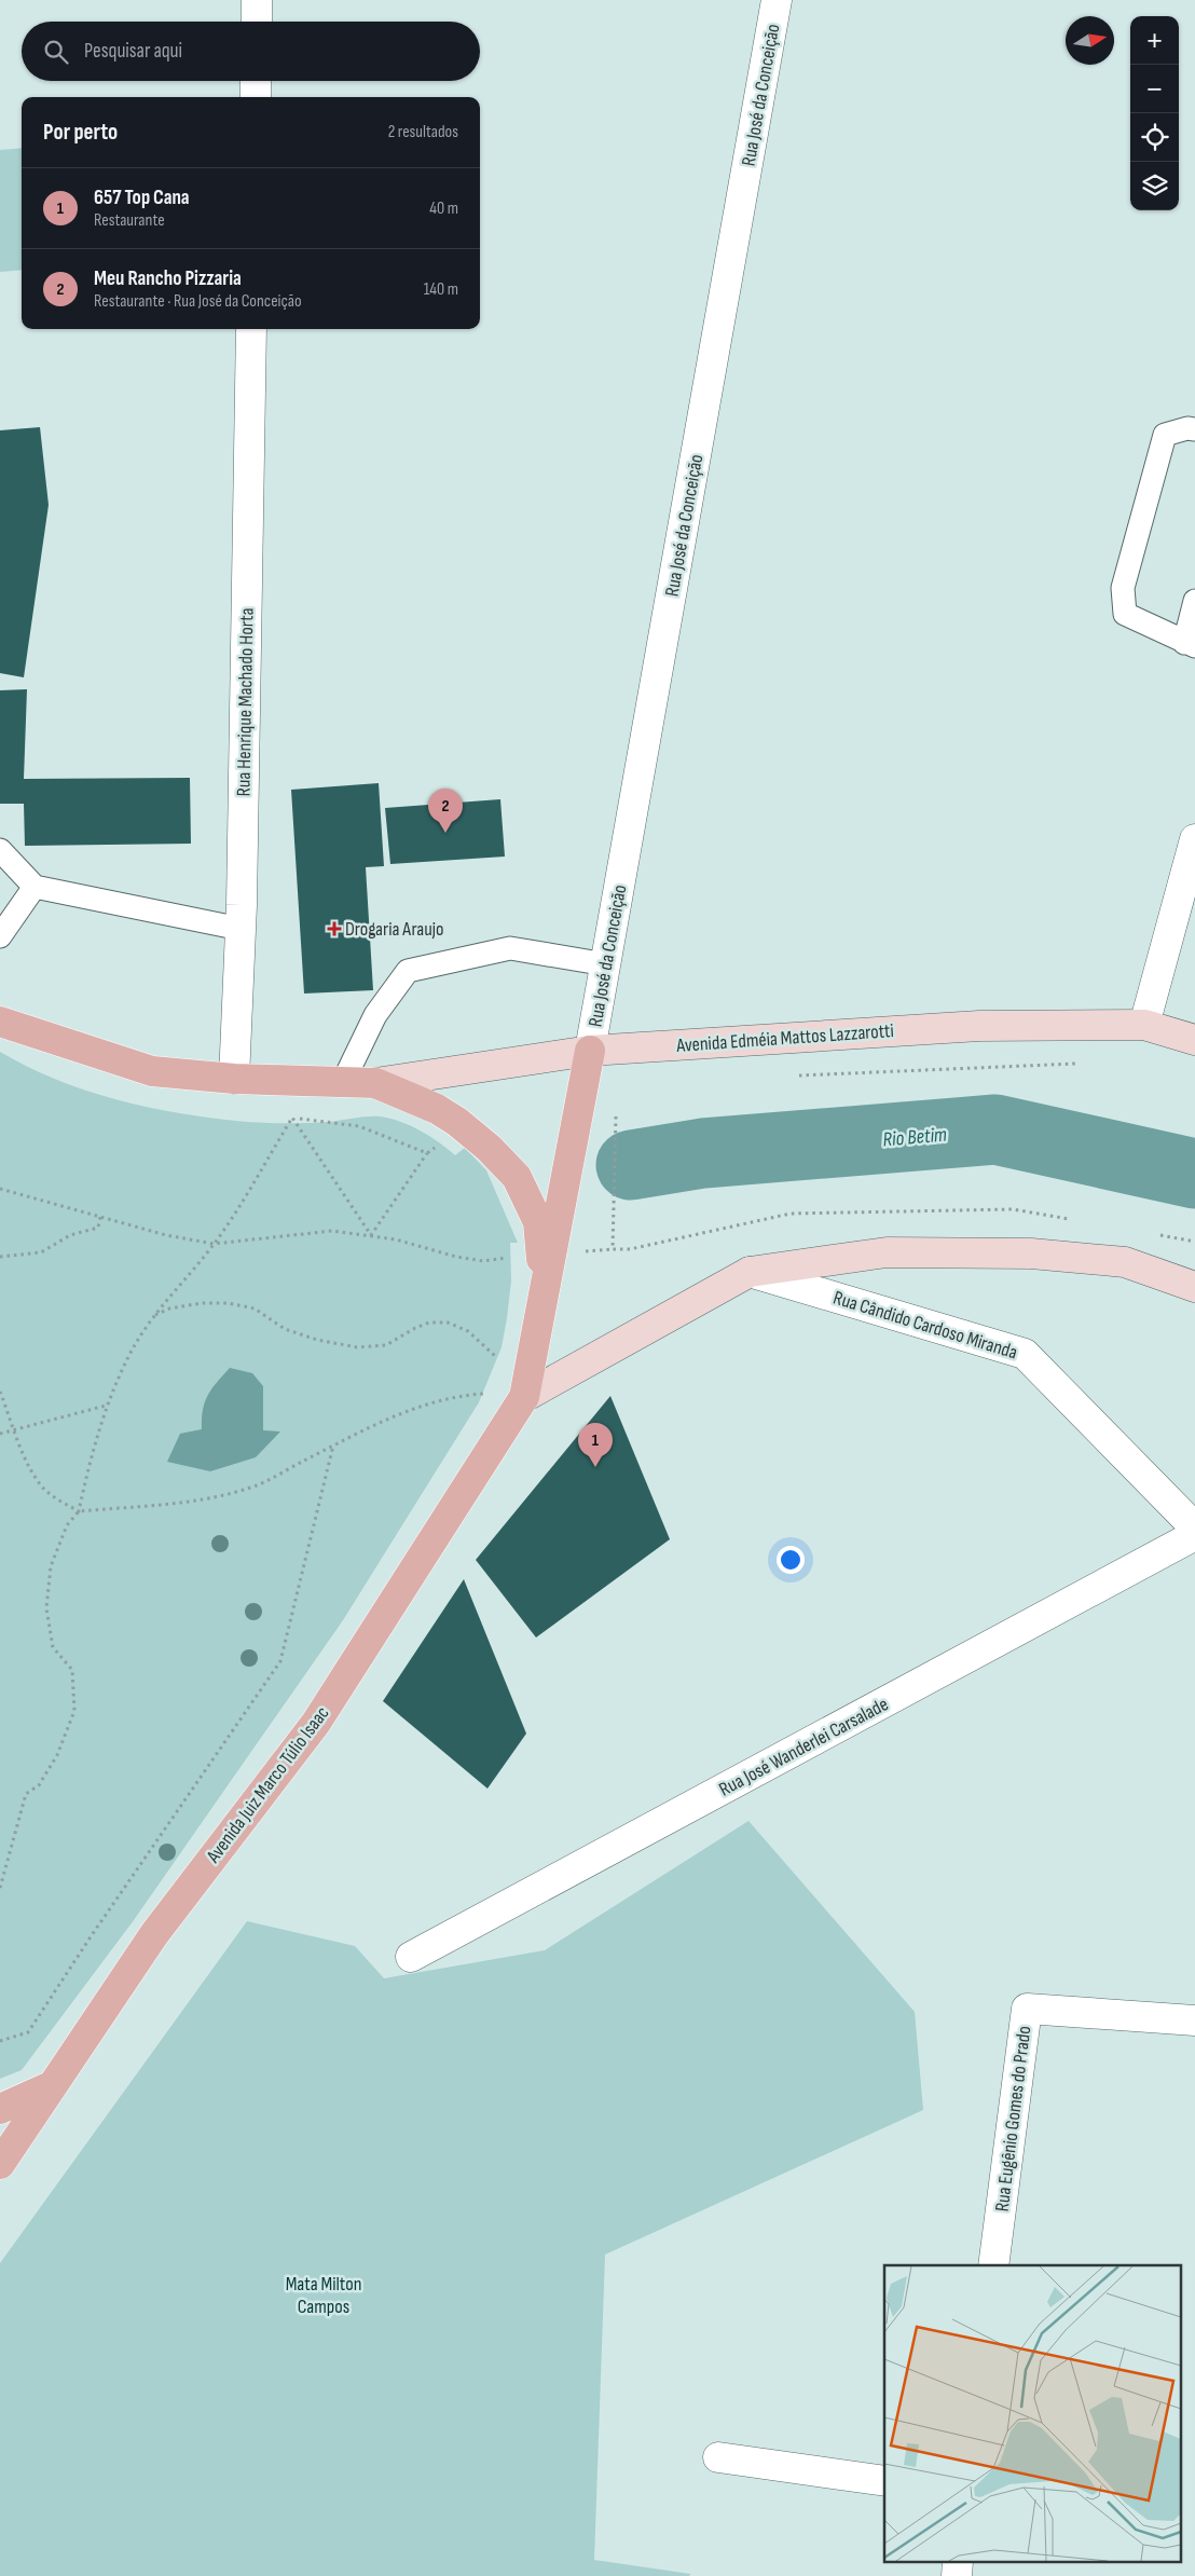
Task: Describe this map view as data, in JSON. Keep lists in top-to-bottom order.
{
  "streets": {
    "main road": ["Avenida Edméia Mattos Lazzarotti", "Avenida Juiz Marco Túlio Isaac"],
    "street": [
      "Rua José da Conceição",
      "Rua Henrique Machado Horta",
      "Rua Cândido Cardoso Miranda",
      "Rua José Wanderlei Carsalade",
      "Rua Eugênio Gomes do Prado"
    ]
  },
  "crossings": [
    ["Rua José da Conceição", "Avenida Edméia Mattos Lazzarotti"]
  ],
  "water": ["Rio Betim"],
  "parks": ["Mata Milton Campos"],
  "places": {
    "health": ["Drogaria Araujo"]
  },
  "north": "right",
  "page": {
    "map_buttons": ["+", "−"],
    "search": "Pesquisar aqui",
    "heading": ["Por perto", "2 resultados"],
    "list": [
      {
        "mark": "1",
        "name": "657 Top Cana",
        "note": "Restaurante",
        "value": "40 m"
      },
      {
        "mark": "2",
        "name": "Meu Rancho Pizzaria",
        "note": "Restaurante · Rua José da Conceição",
        "value": "140 m"
      }
    ],
    "pins": ["2", "1"]
  }
}
